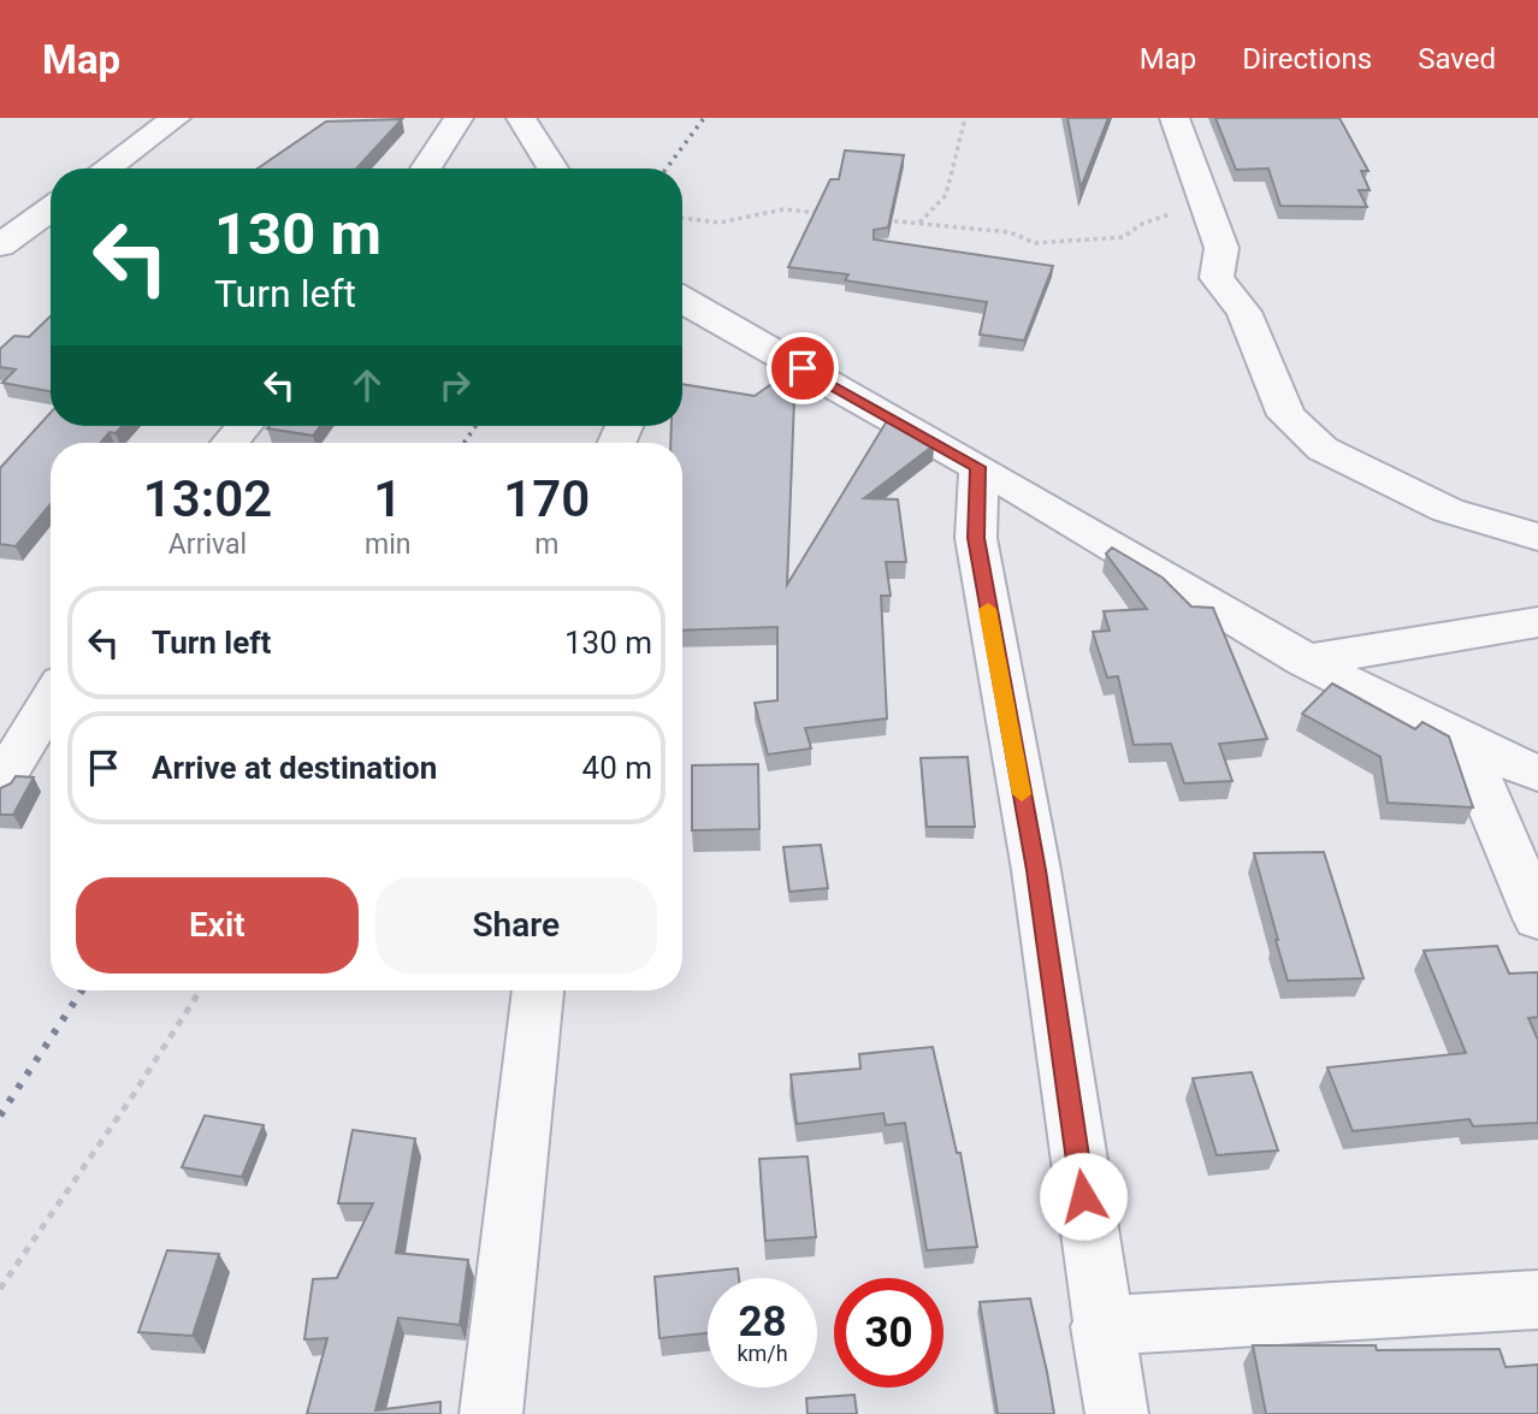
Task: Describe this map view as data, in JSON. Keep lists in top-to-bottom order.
{
  "page": {
    "header": "Map",
    "nav": ["Map", "Directions", "Saved"],
    "turn": ["130 m", "Turn left"],
    "eta": [
      "13:02",
      "Arrival",
      "1",
      "min",
      "170",
      "m"
    ],
    "list": [
      {
        "name": "Turn left",
        "value": "130 m"
      },
      {
        "name": "Arrive at destination",
        "value": "40 m"
      }
    ],
    "buttons": ["Exit", "Share"],
    "speed": "28 km/h",
    "limit": "30"
  }
}
